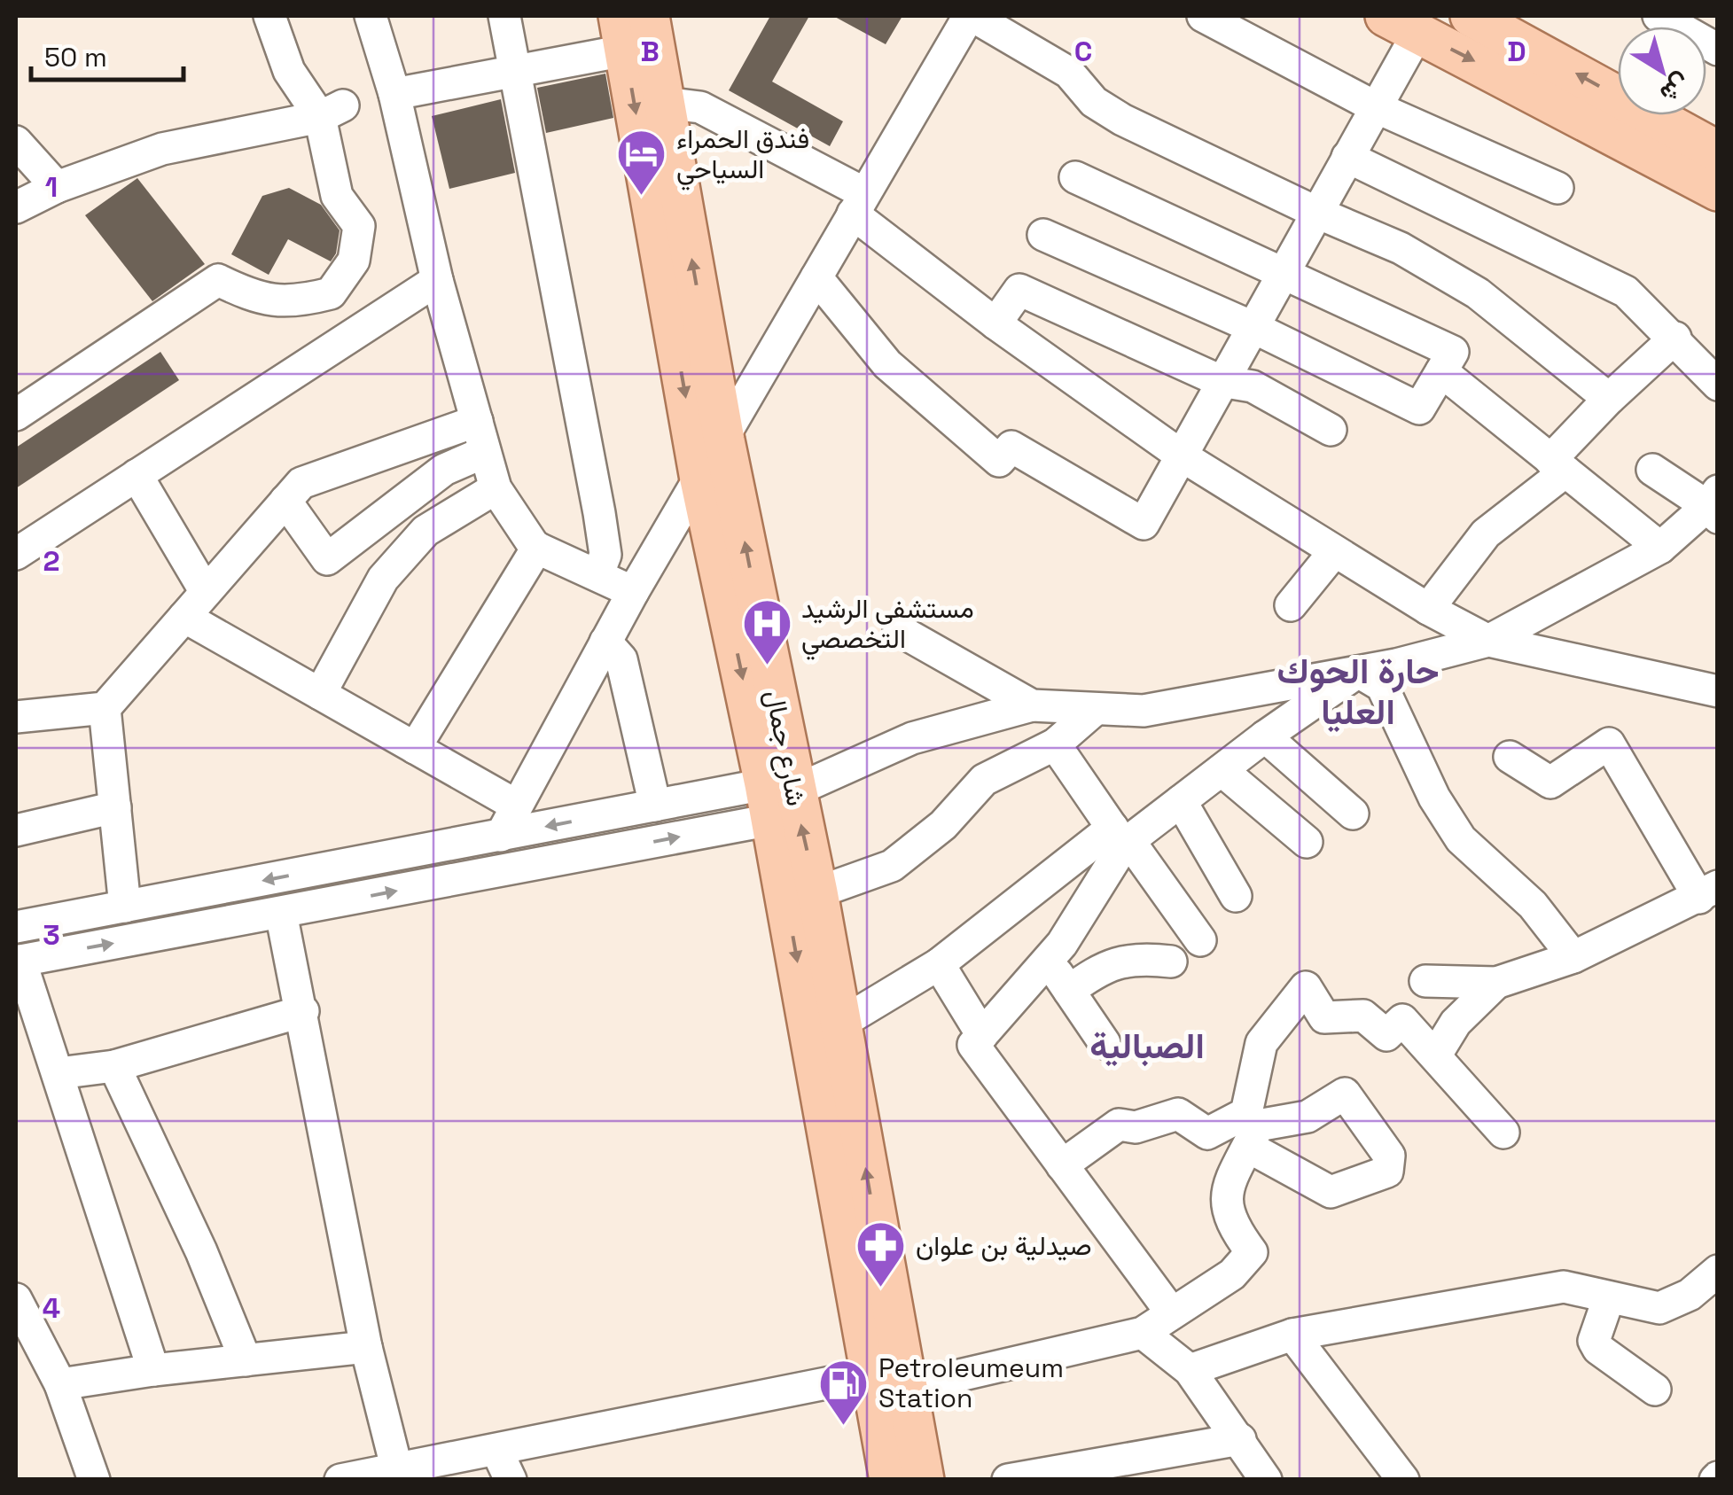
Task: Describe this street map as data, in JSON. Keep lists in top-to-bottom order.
{
  "streets": {
    "main road": ["شارع جمال"]
  },
  "districts": ["حارة الحوك العليا", "الصبالية"],
  "places": {
    "hotel": ["فندق الحمراء السياحي"],
    "hospital": ["مستشفى الرشيد التخصصي"],
    "pharmacy": ["صيدلية بن علوان"],
    "fuel station": ["Petroleumeum Station"]
  },
  "scale_bar": "50 m",
  "north": "bottom right",
  "grid": {
    "columns": ["B", "C", "D"],
    "rows": [
      "1",
      "2",
      "3",
      "4"
    ]
  }
}
